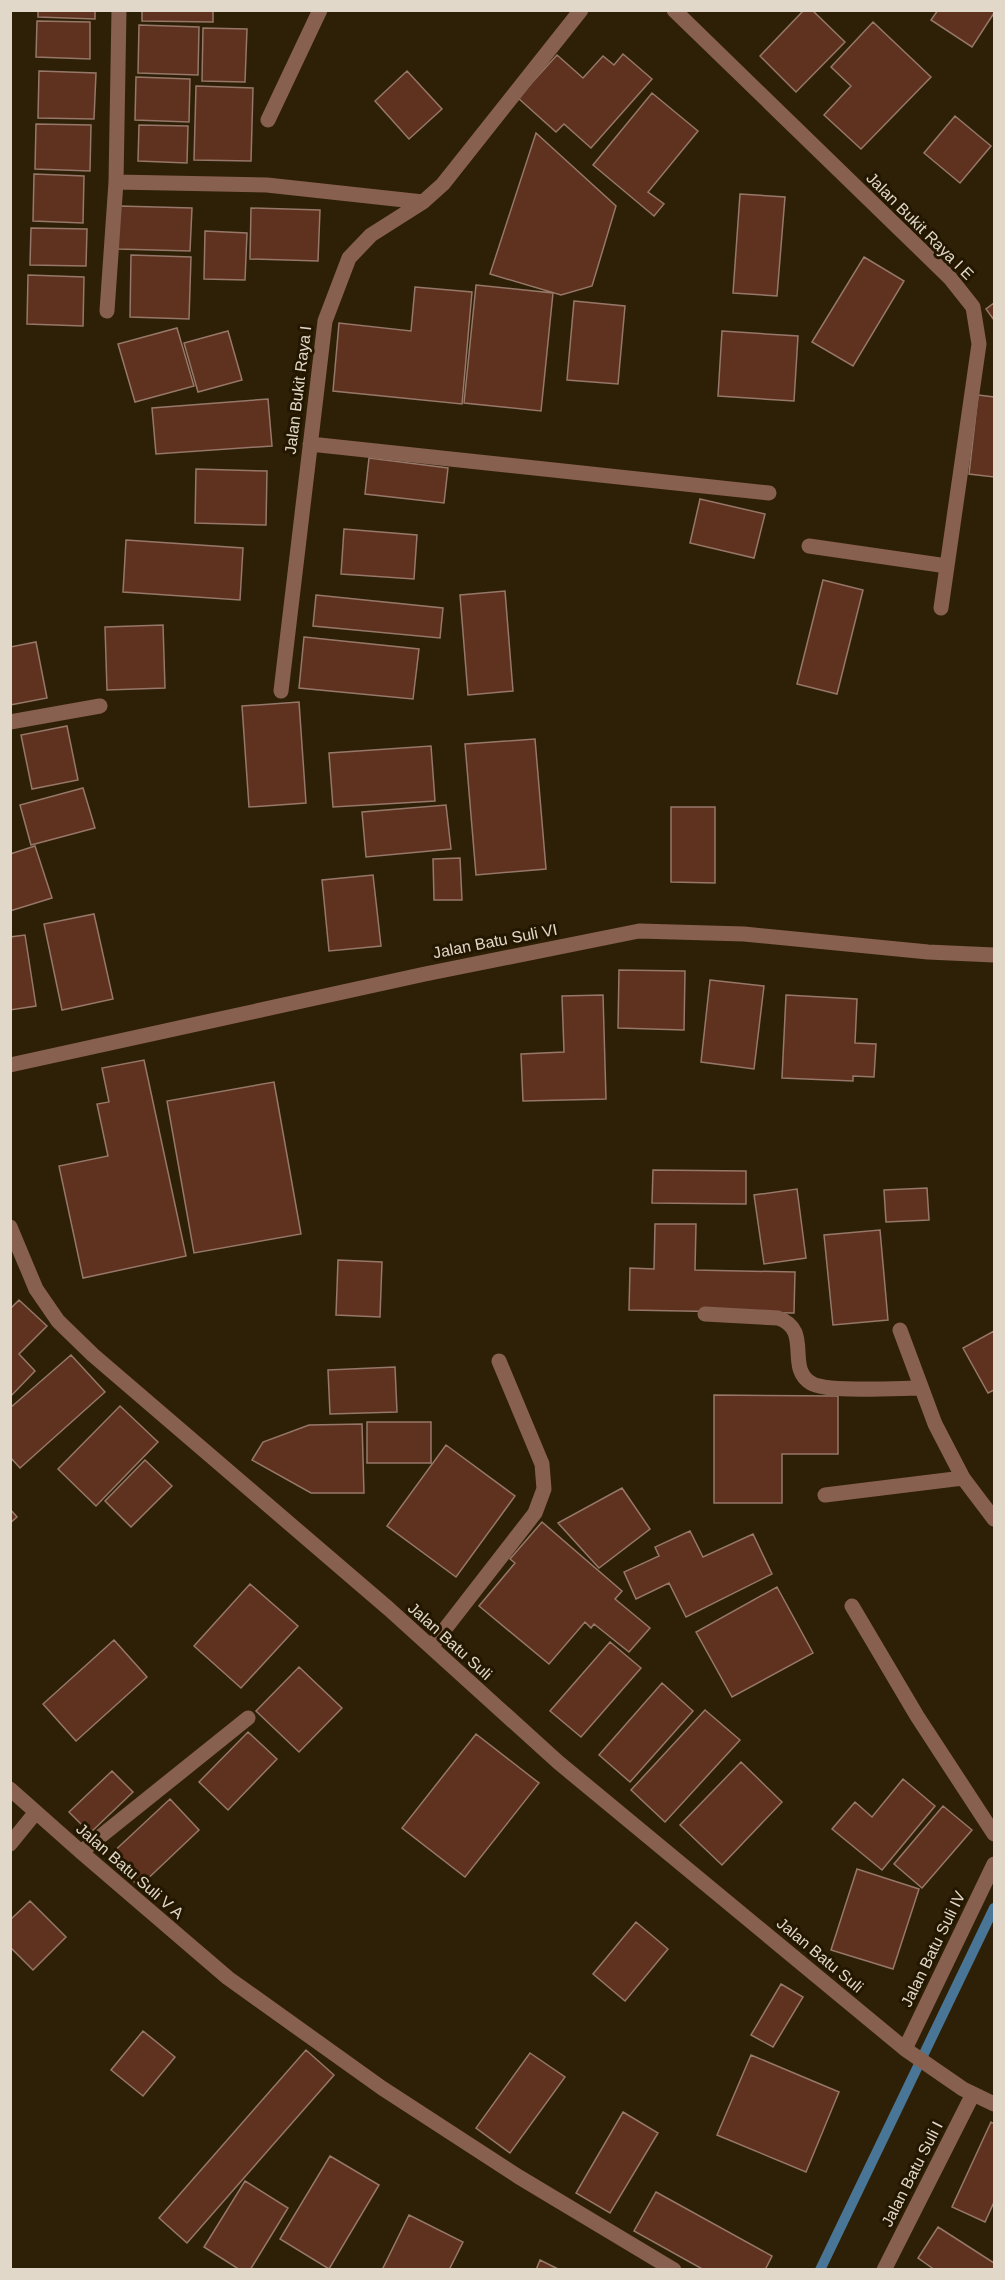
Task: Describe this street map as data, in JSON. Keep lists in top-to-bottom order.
{
  "streets": {
    "street": [
      "Jalan Bukit Raya I E",
      "Jalan Bukit Raya I",
      "Jalan Batu Suli VI",
      "Jalan Batu Suli",
      "Jalan Batu Suli V A",
      "Jalan Batu Suli IV",
      "Jalan Batu Suli I"
    ]
  },
  "crossings": [
    ["Jalan Batu Suli", "Jalan Batu Suli IV"],
    ["Jalan Batu Suli", "Jalan Batu Suli I"]
  ]
}
